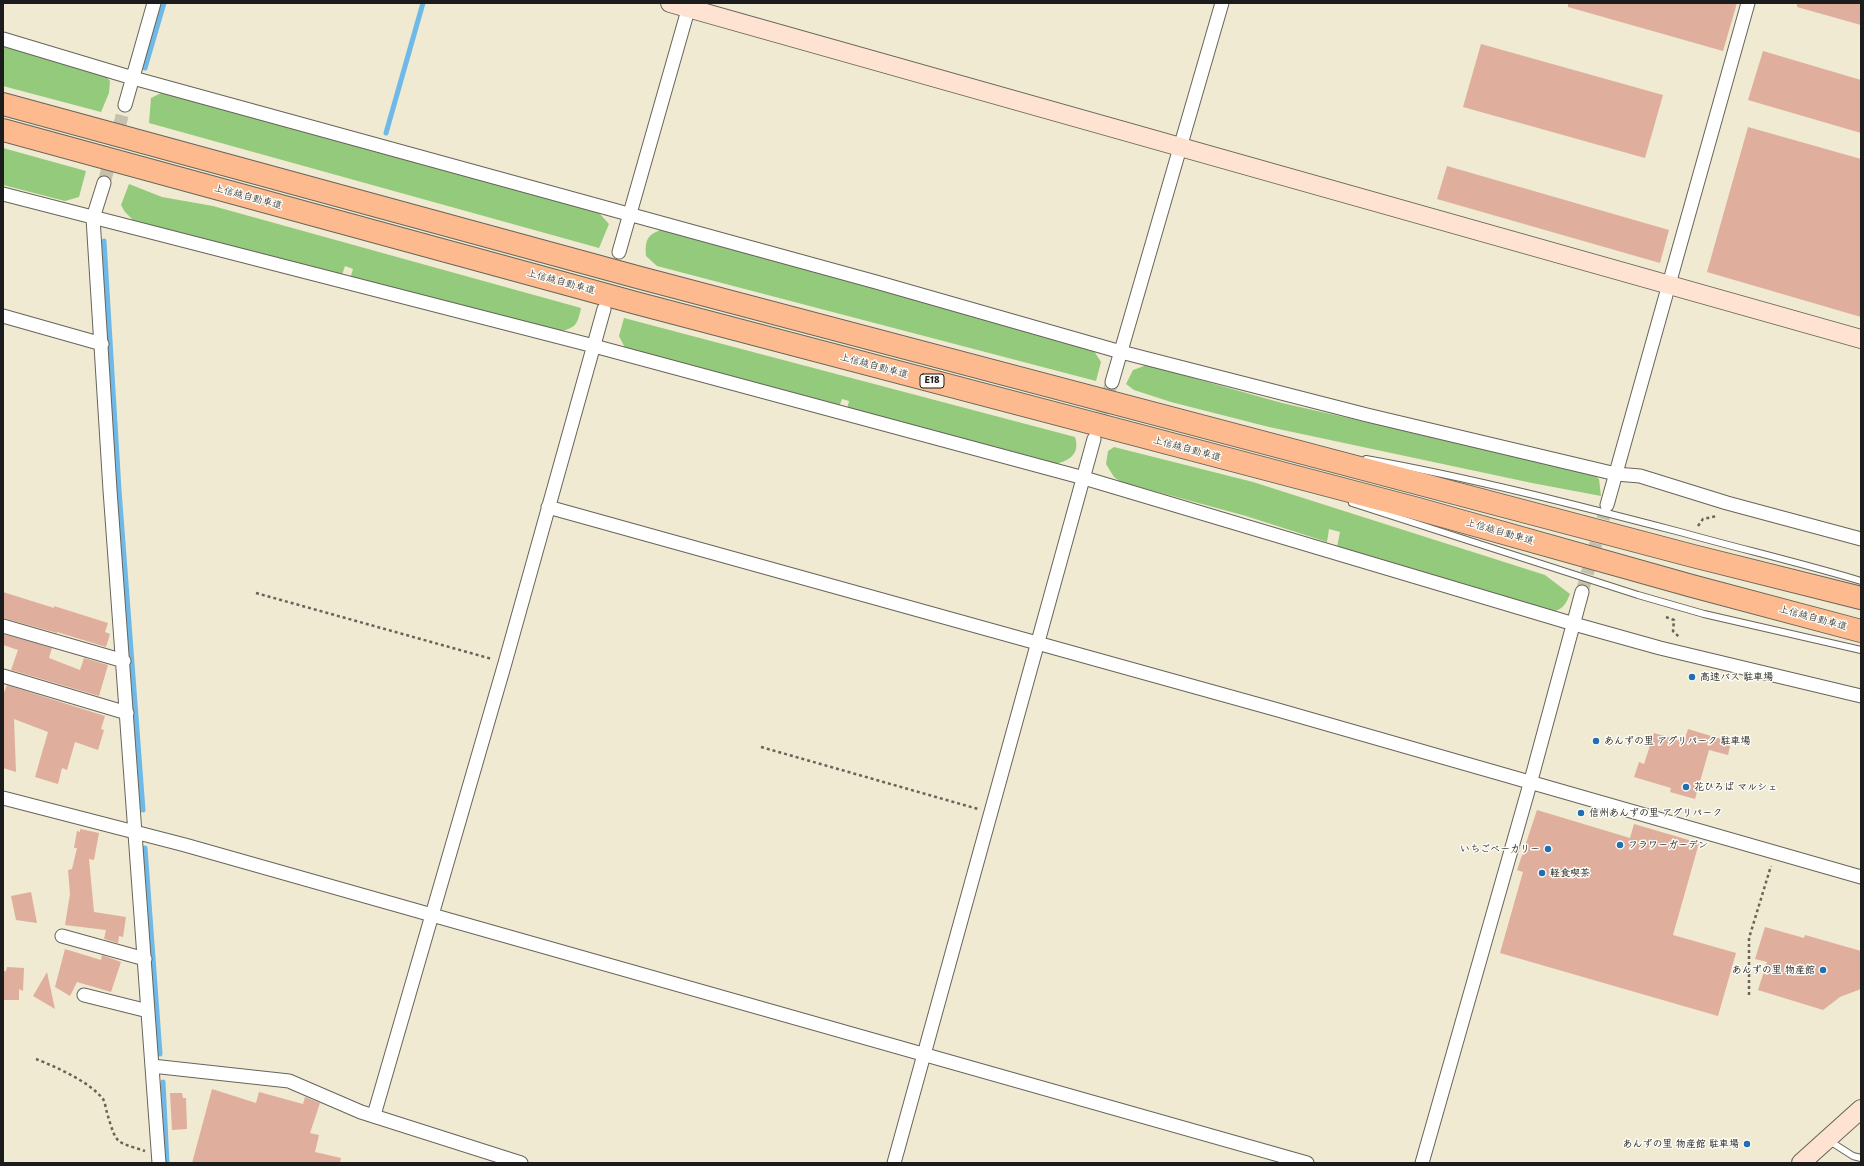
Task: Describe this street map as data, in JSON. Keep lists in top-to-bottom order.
{
  "streets": {
    "highway": ["上信越自動車道", "E18"]
  },
  "places": [
    "高速バス 駐車場",
    "あんずの里 アグリパーク 駐車場",
    "花ひろば マルシェ",
    "信州あんずの里 アグリパーク",
    "フラワーガーデン",
    "いちごベーカリー",
    "軽食喫茶",
    "あんずの里 物産館",
    "あんずの里 物産館 駐車場"
  ]
}
